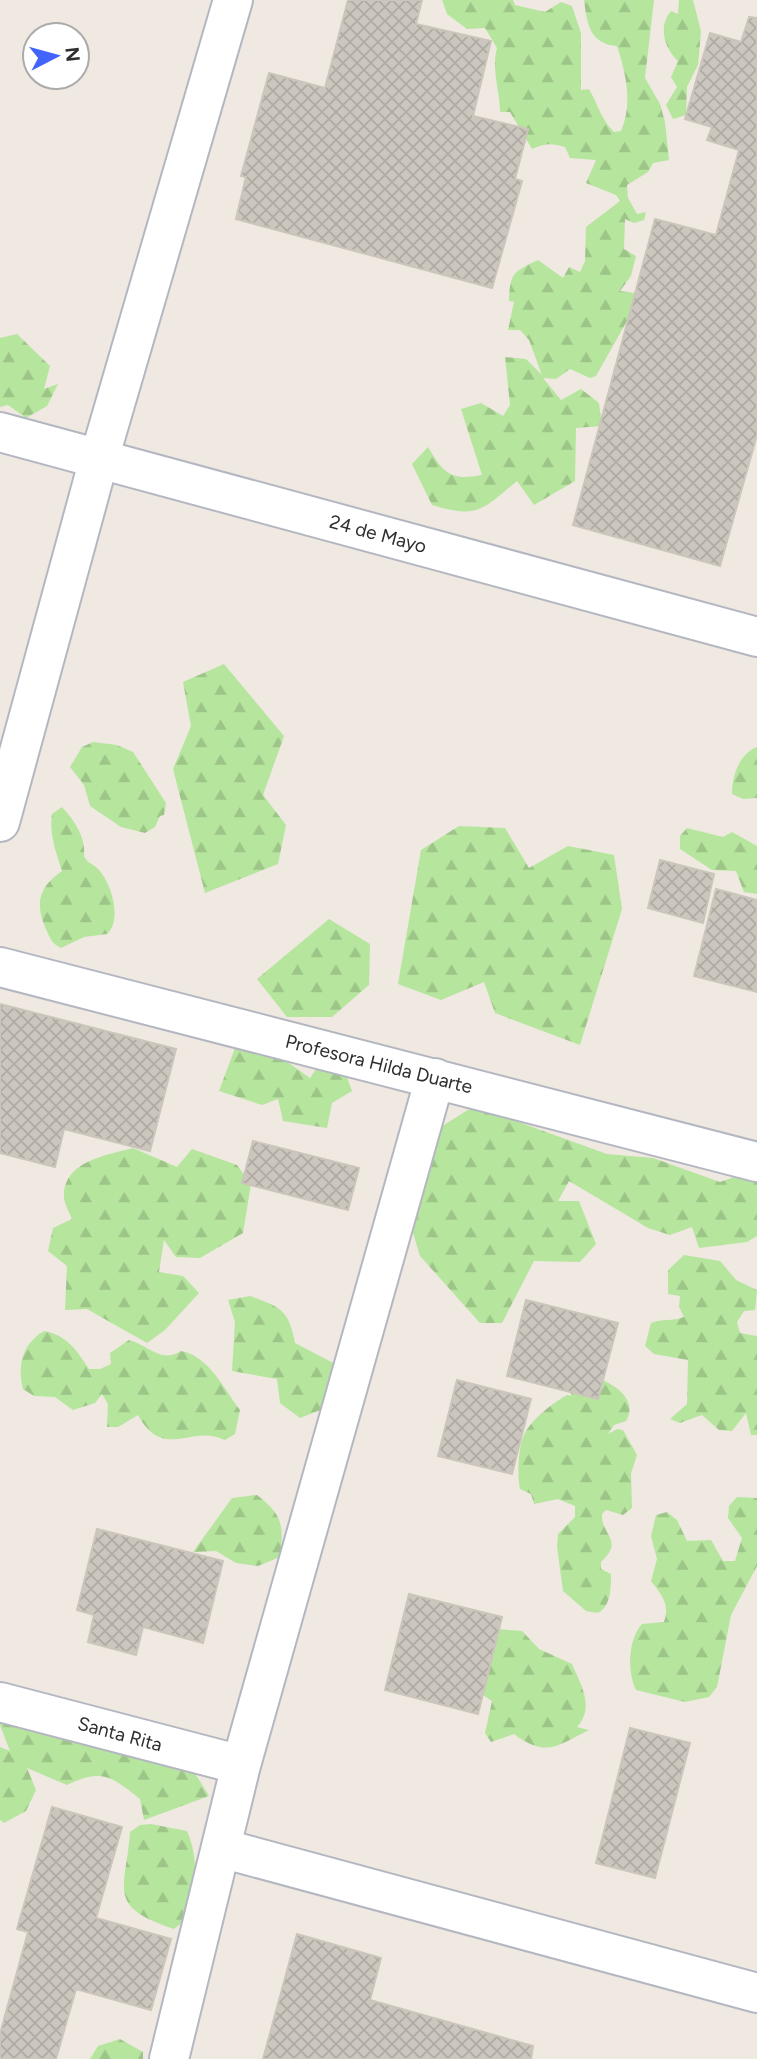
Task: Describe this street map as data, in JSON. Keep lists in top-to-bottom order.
{
  "streets": {
    "street": ["24 de Mayo", "Profesora Hilda Duarte", "Santa Rita"]
  },
  "north": "right"
}
